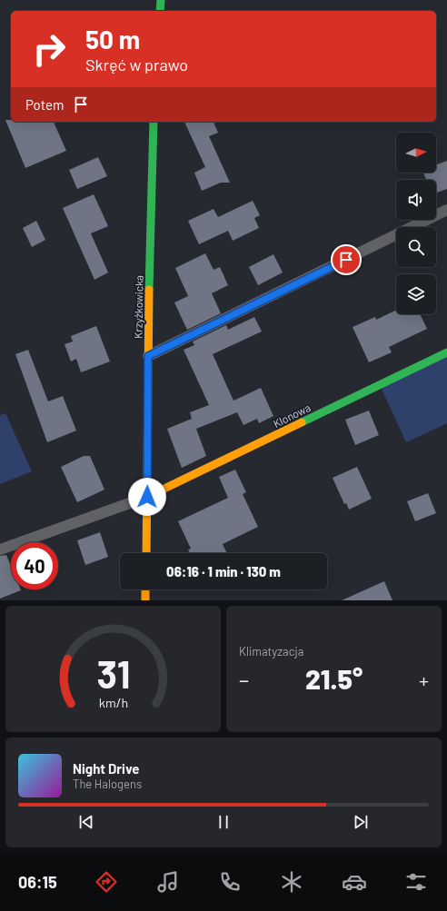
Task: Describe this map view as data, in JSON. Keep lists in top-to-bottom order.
{
  "streets": {
    "street": ["Krzyżkowicka", "Klonowa"]
  },
  "crossings": [
    ["Krzyżkowicka", "Klonowa"]
  ],
  "north": "right",
  "page": {
    "turn": ["50 m", "Skręć w prawo"],
    "then": "Potem",
    "limit": "40",
    "trip": "06:16 · 1 min · 130 m",
    "tile": "Klimatyzacja",
    "heat": ["−", "21.5°", "+"],
    "song": ["Night Drive", "The Halogens"],
    "tabs": "06:15",
    "gauge": ["31", "km/h"]
  }
}
